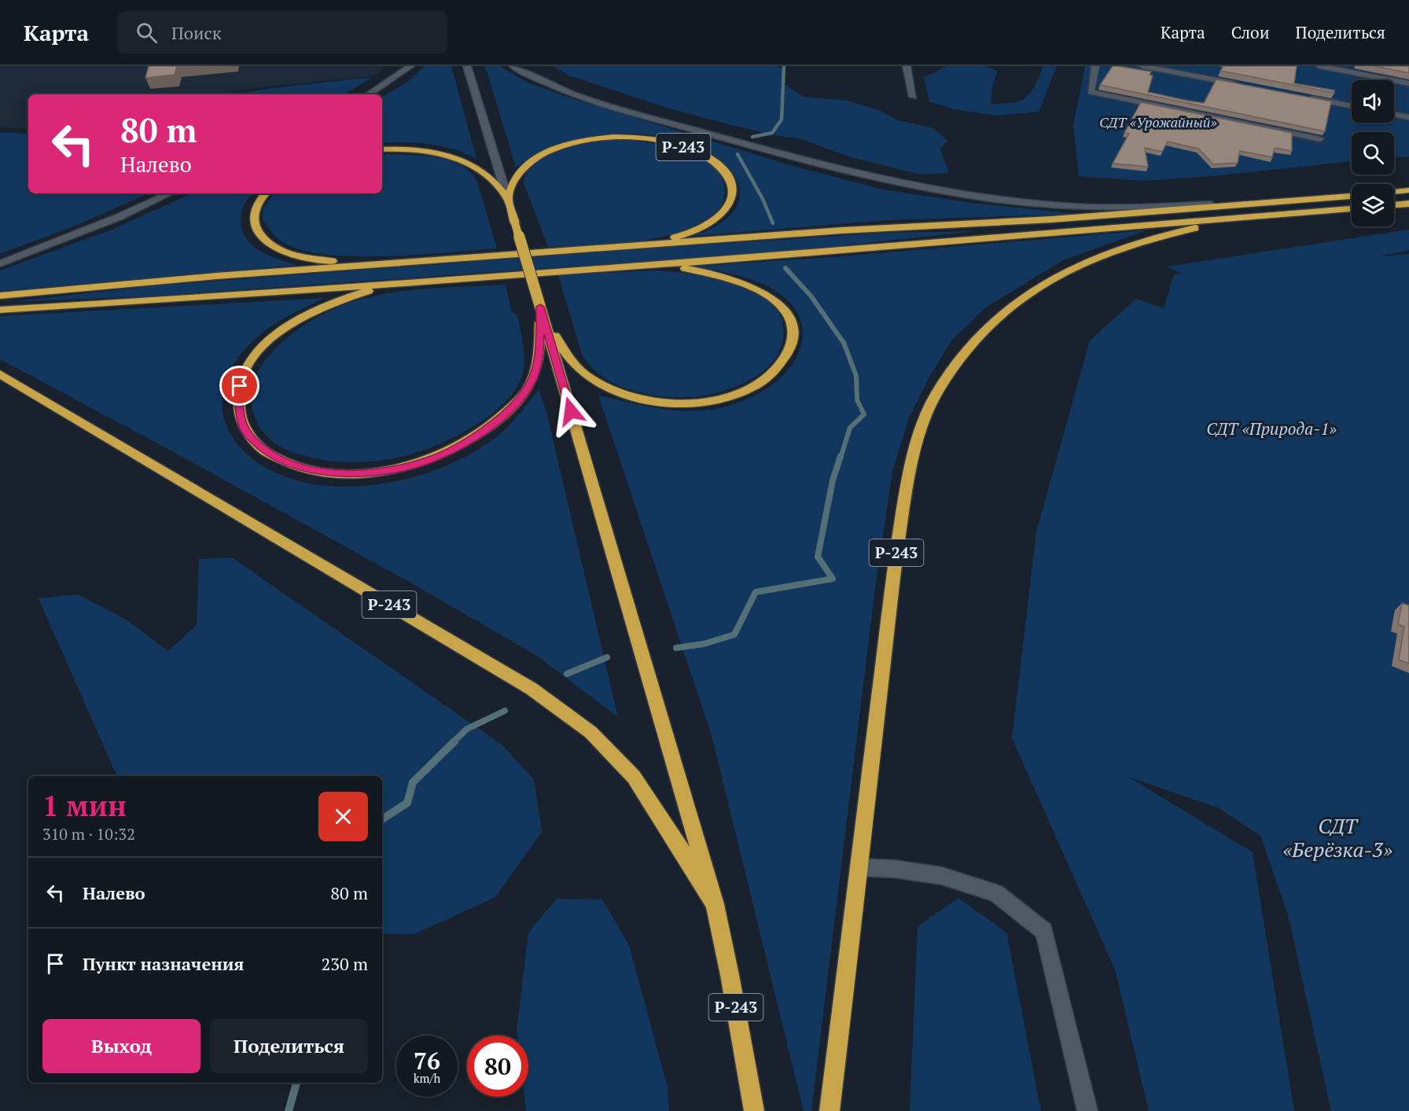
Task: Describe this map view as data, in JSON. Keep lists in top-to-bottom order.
{
  "streets": {
    "highway": ["Р-243"]
  },
  "parks": ["СДТ «Урожайный»", "СДТ «Природа-1»", "СДТ «Берёзка-3»"],
  "page": {
    "header": "Карта",
    "search": "Поиск",
    "nav": ["Карта", "Слои", "Поделиться"],
    "turn": ["80 m", "Налево"],
    "heading": ["1 мин", "310 m · 10:32"],
    "list": [
      {
        "name": "Налево",
        "value": "80 m"
      },
      {
        "name": "Пункт назначения",
        "value": "230 m"
      }
    ],
    "buttons": ["Выход", "Поделиться"],
    "speed": "76 km/h",
    "limit": "80"
  }
}
